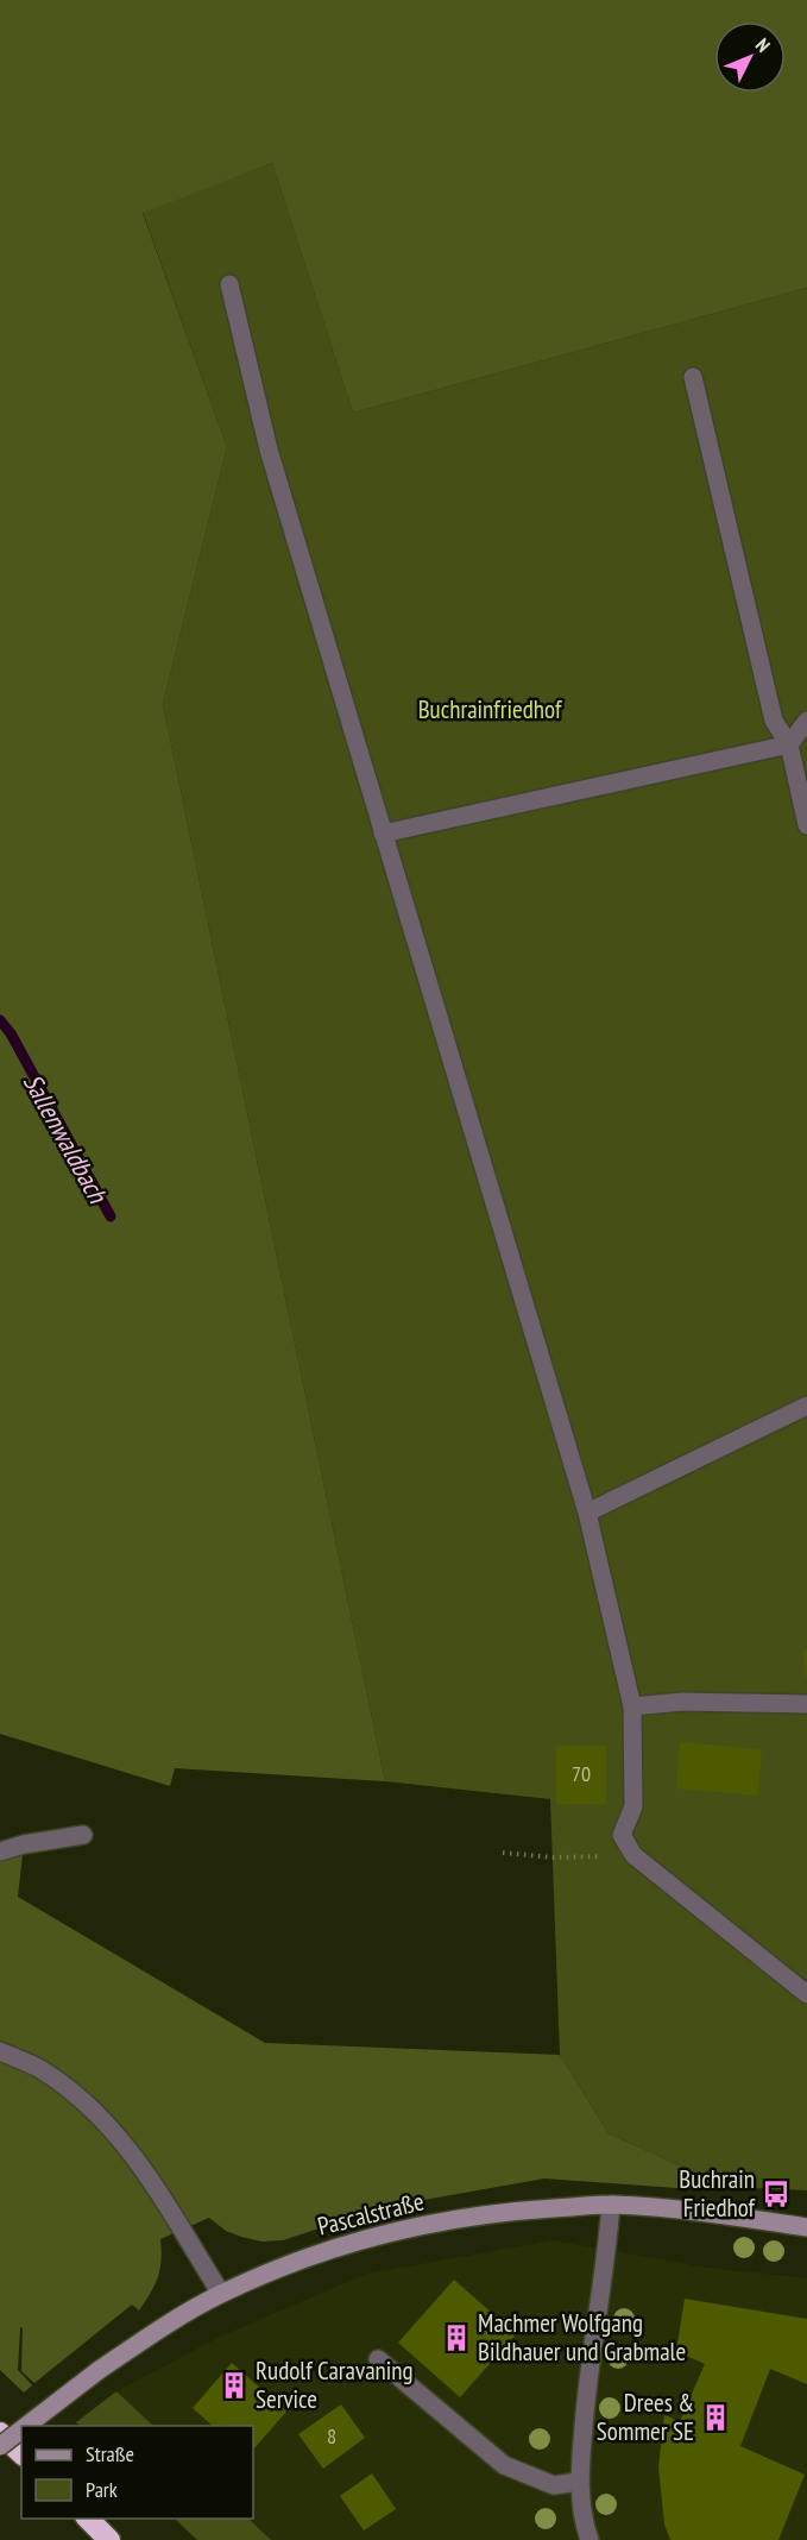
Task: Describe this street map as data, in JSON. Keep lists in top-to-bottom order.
{
  "streets": {
    "street": ["Pascalstraße"]
  },
  "water": ["Sallenwaldbach"],
  "parks": ["Buchrainfriedhof"],
  "places": {
    "bus stop": ["Buchrain Friedhof"],
    "building": ["Machmer Wolfgang Bildhauer und Grabmale", "Rudolf Caravaning Service", "Drees & Sommer SE"]
  },
  "house_numbers": ["70", "8"],
  "legend": ["Straße", "Park"],
  "north": "top right"
}
